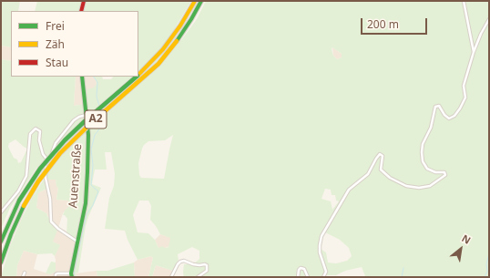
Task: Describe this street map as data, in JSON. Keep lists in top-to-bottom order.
{
  "streets": {
    "main road": ["A2", "Auenstraße"]
  },
  "legend": ["Frei", "Zäh", "Stau"],
  "scale_bar": "200 m",
  "north": "top right"
}
